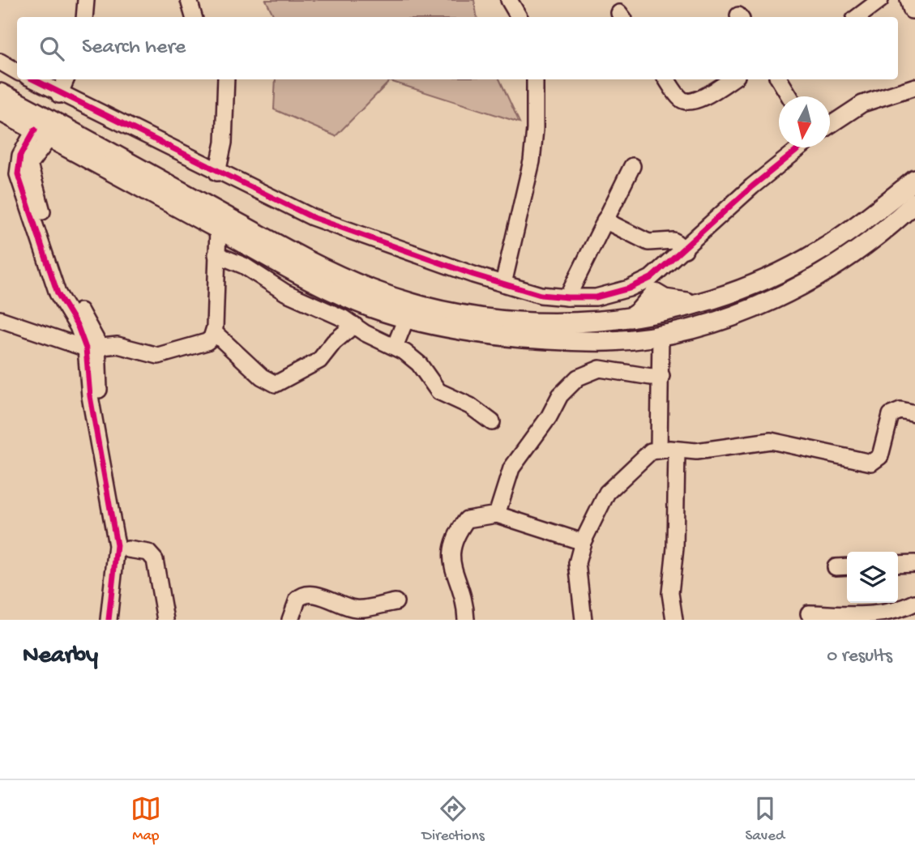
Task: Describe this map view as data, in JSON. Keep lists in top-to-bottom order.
{
  "north": "bottom",
  "page": {
    "search": "Search here",
    "heading": ["Nearby", "0 results"],
    "nav": ["Map", "Directions", "Saved"]
  }
}
